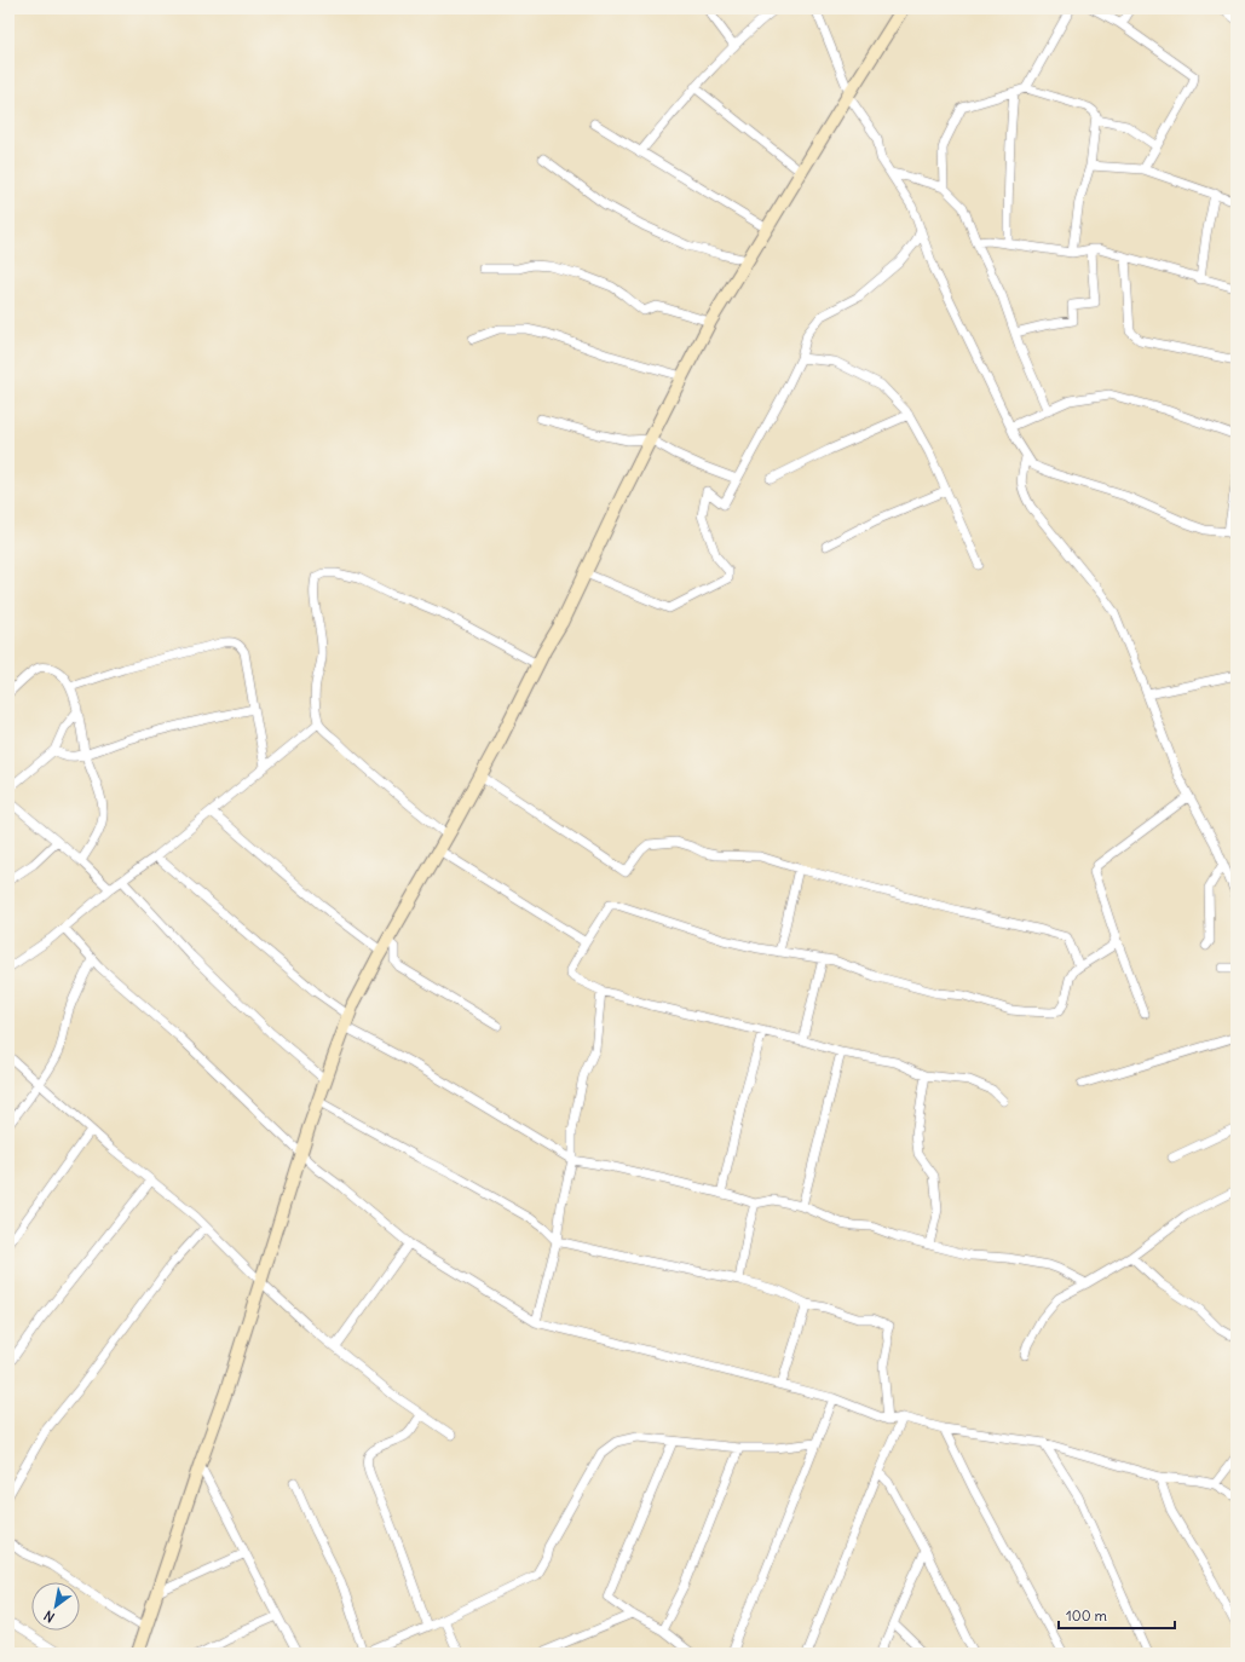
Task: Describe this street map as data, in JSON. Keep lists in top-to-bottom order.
{
  "scale_bar": "100 m",
  "north": "bottom left"
}
